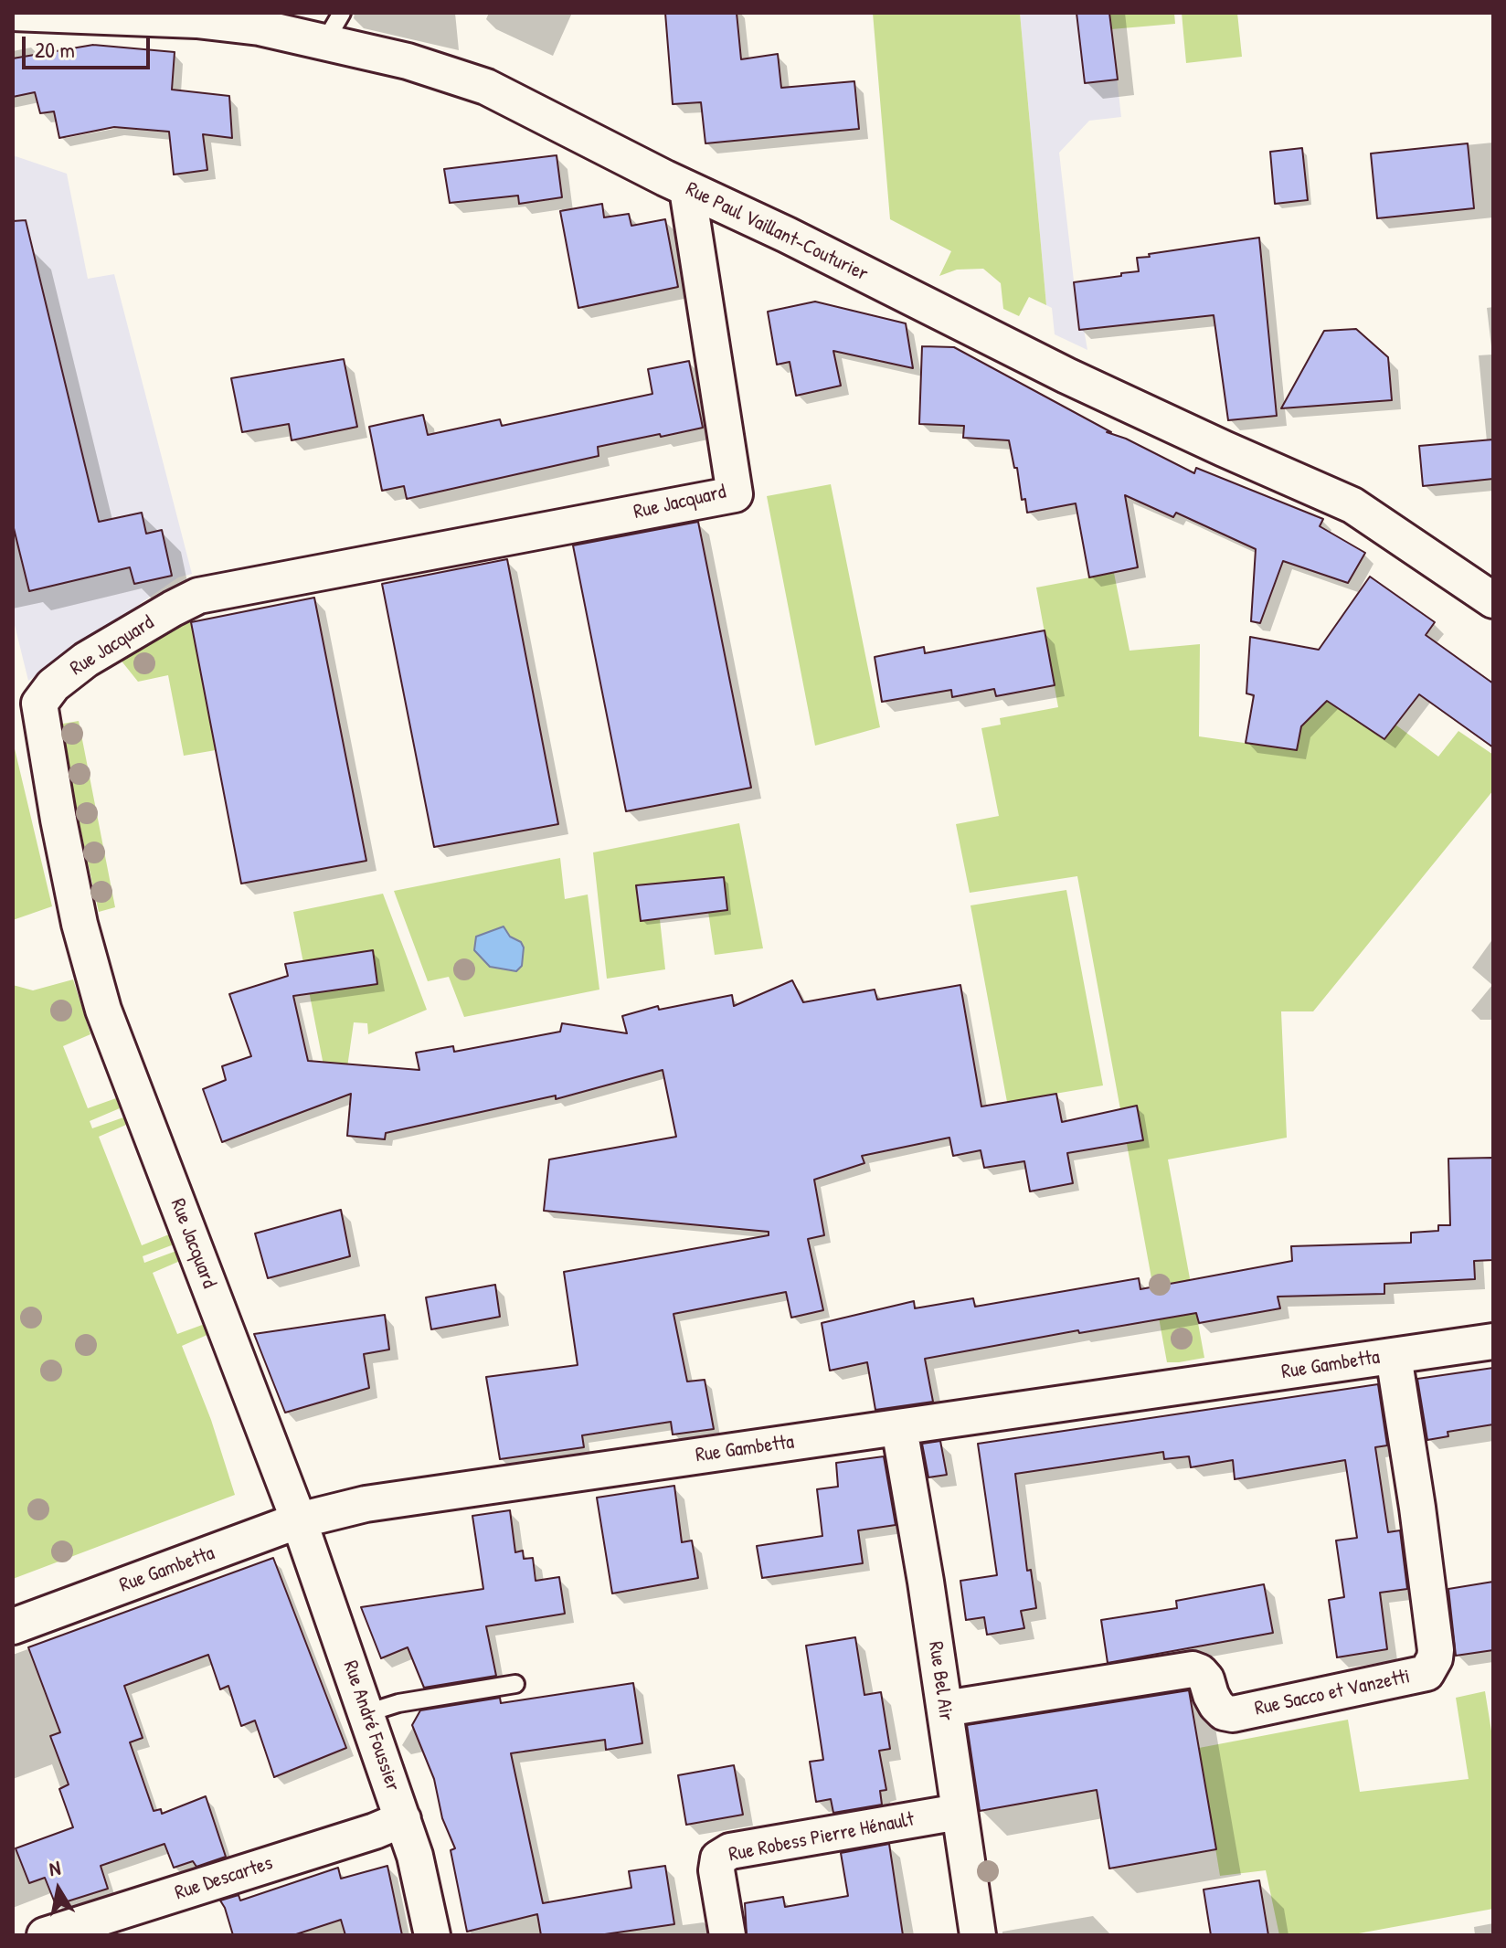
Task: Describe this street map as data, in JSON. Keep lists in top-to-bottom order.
{
  "streets": {
    "street": [
      "Rue Paul Vaillant-Couturier",
      "Rue Jacquard",
      "Rue Gambetta",
      "Rue Bel Air",
      "Rue Sacco et Vanzetti",
      "Rue André Foussier",
      "Rue Robess Pierre Hénault",
      "Rue Descartes"
    ]
  },
  "crossings": [
    ["Rue Paul Vaillant-Couturier", "Rue Jacquard"],
    ["Rue Jacquard", "Rue Gambetta"],
    ["Rue Jacquard", "Rue André Foussier"],
    ["Rue Gambetta", "Rue Bel Air"],
    ["Rue Gambetta", "Rue Sacco et Vanzetti"],
    ["Rue Gambetta", "Rue André Foussier"],
    ["Rue Bel Air", "Rue Sacco et Vanzetti"],
    ["Rue Bel Air", "Rue Robess Pierre Hénault"],
    ["Rue André Foussier", "Rue Descartes"]
  ],
  "scale_bar": "20 m",
  "north": "top"
}
